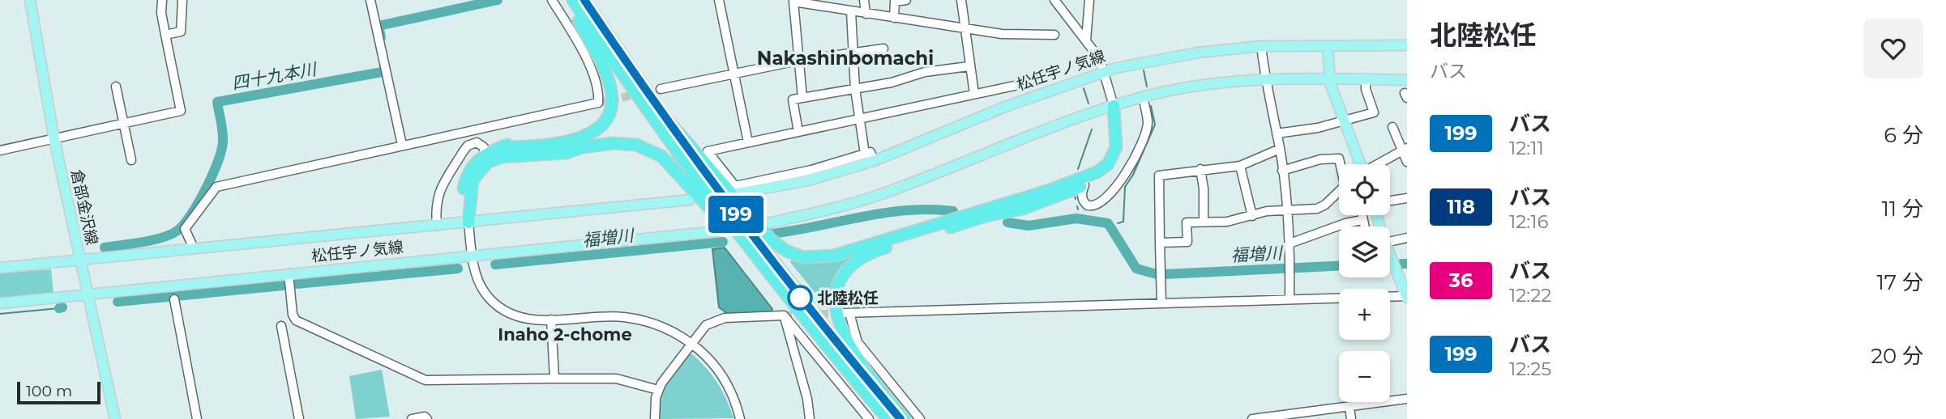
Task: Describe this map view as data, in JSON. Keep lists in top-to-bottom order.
{
  "streets": {
    "main road": ["松任宇ノ気線", "倉部金沢線"]
  },
  "crossings": [
    ["松任宇ノ気線", "倉部金沢線"]
  ],
  "districts": ["Nakashinbomachi", "Inaho 2-chome"],
  "water": ["四十九本川", "福増川"],
  "places": ["北陸松任"],
  "lines": ["bus line 199"],
  "scale_bar": "100 m",
  "page": {
    "on_map": "199",
    "heading": ["北陸松任", "バス"],
    "list": [
      {
        "mark": "199",
        "name": "バス",
        "note": "12:11",
        "value": "6 分"
      },
      {
        "mark": "118",
        "name": "バス",
        "note": "12:16",
        "value": "11 分"
      },
      {
        "mark": "36",
        "name": "バス",
        "note": "12:22",
        "value": "17 分"
      },
      {
        "mark": "199",
        "name": "バス",
        "note": "12:25",
        "value": "20 分"
      }
    ],
    "map_buttons": ["+", "−"],
    "scale": "100 m"
  }
}
